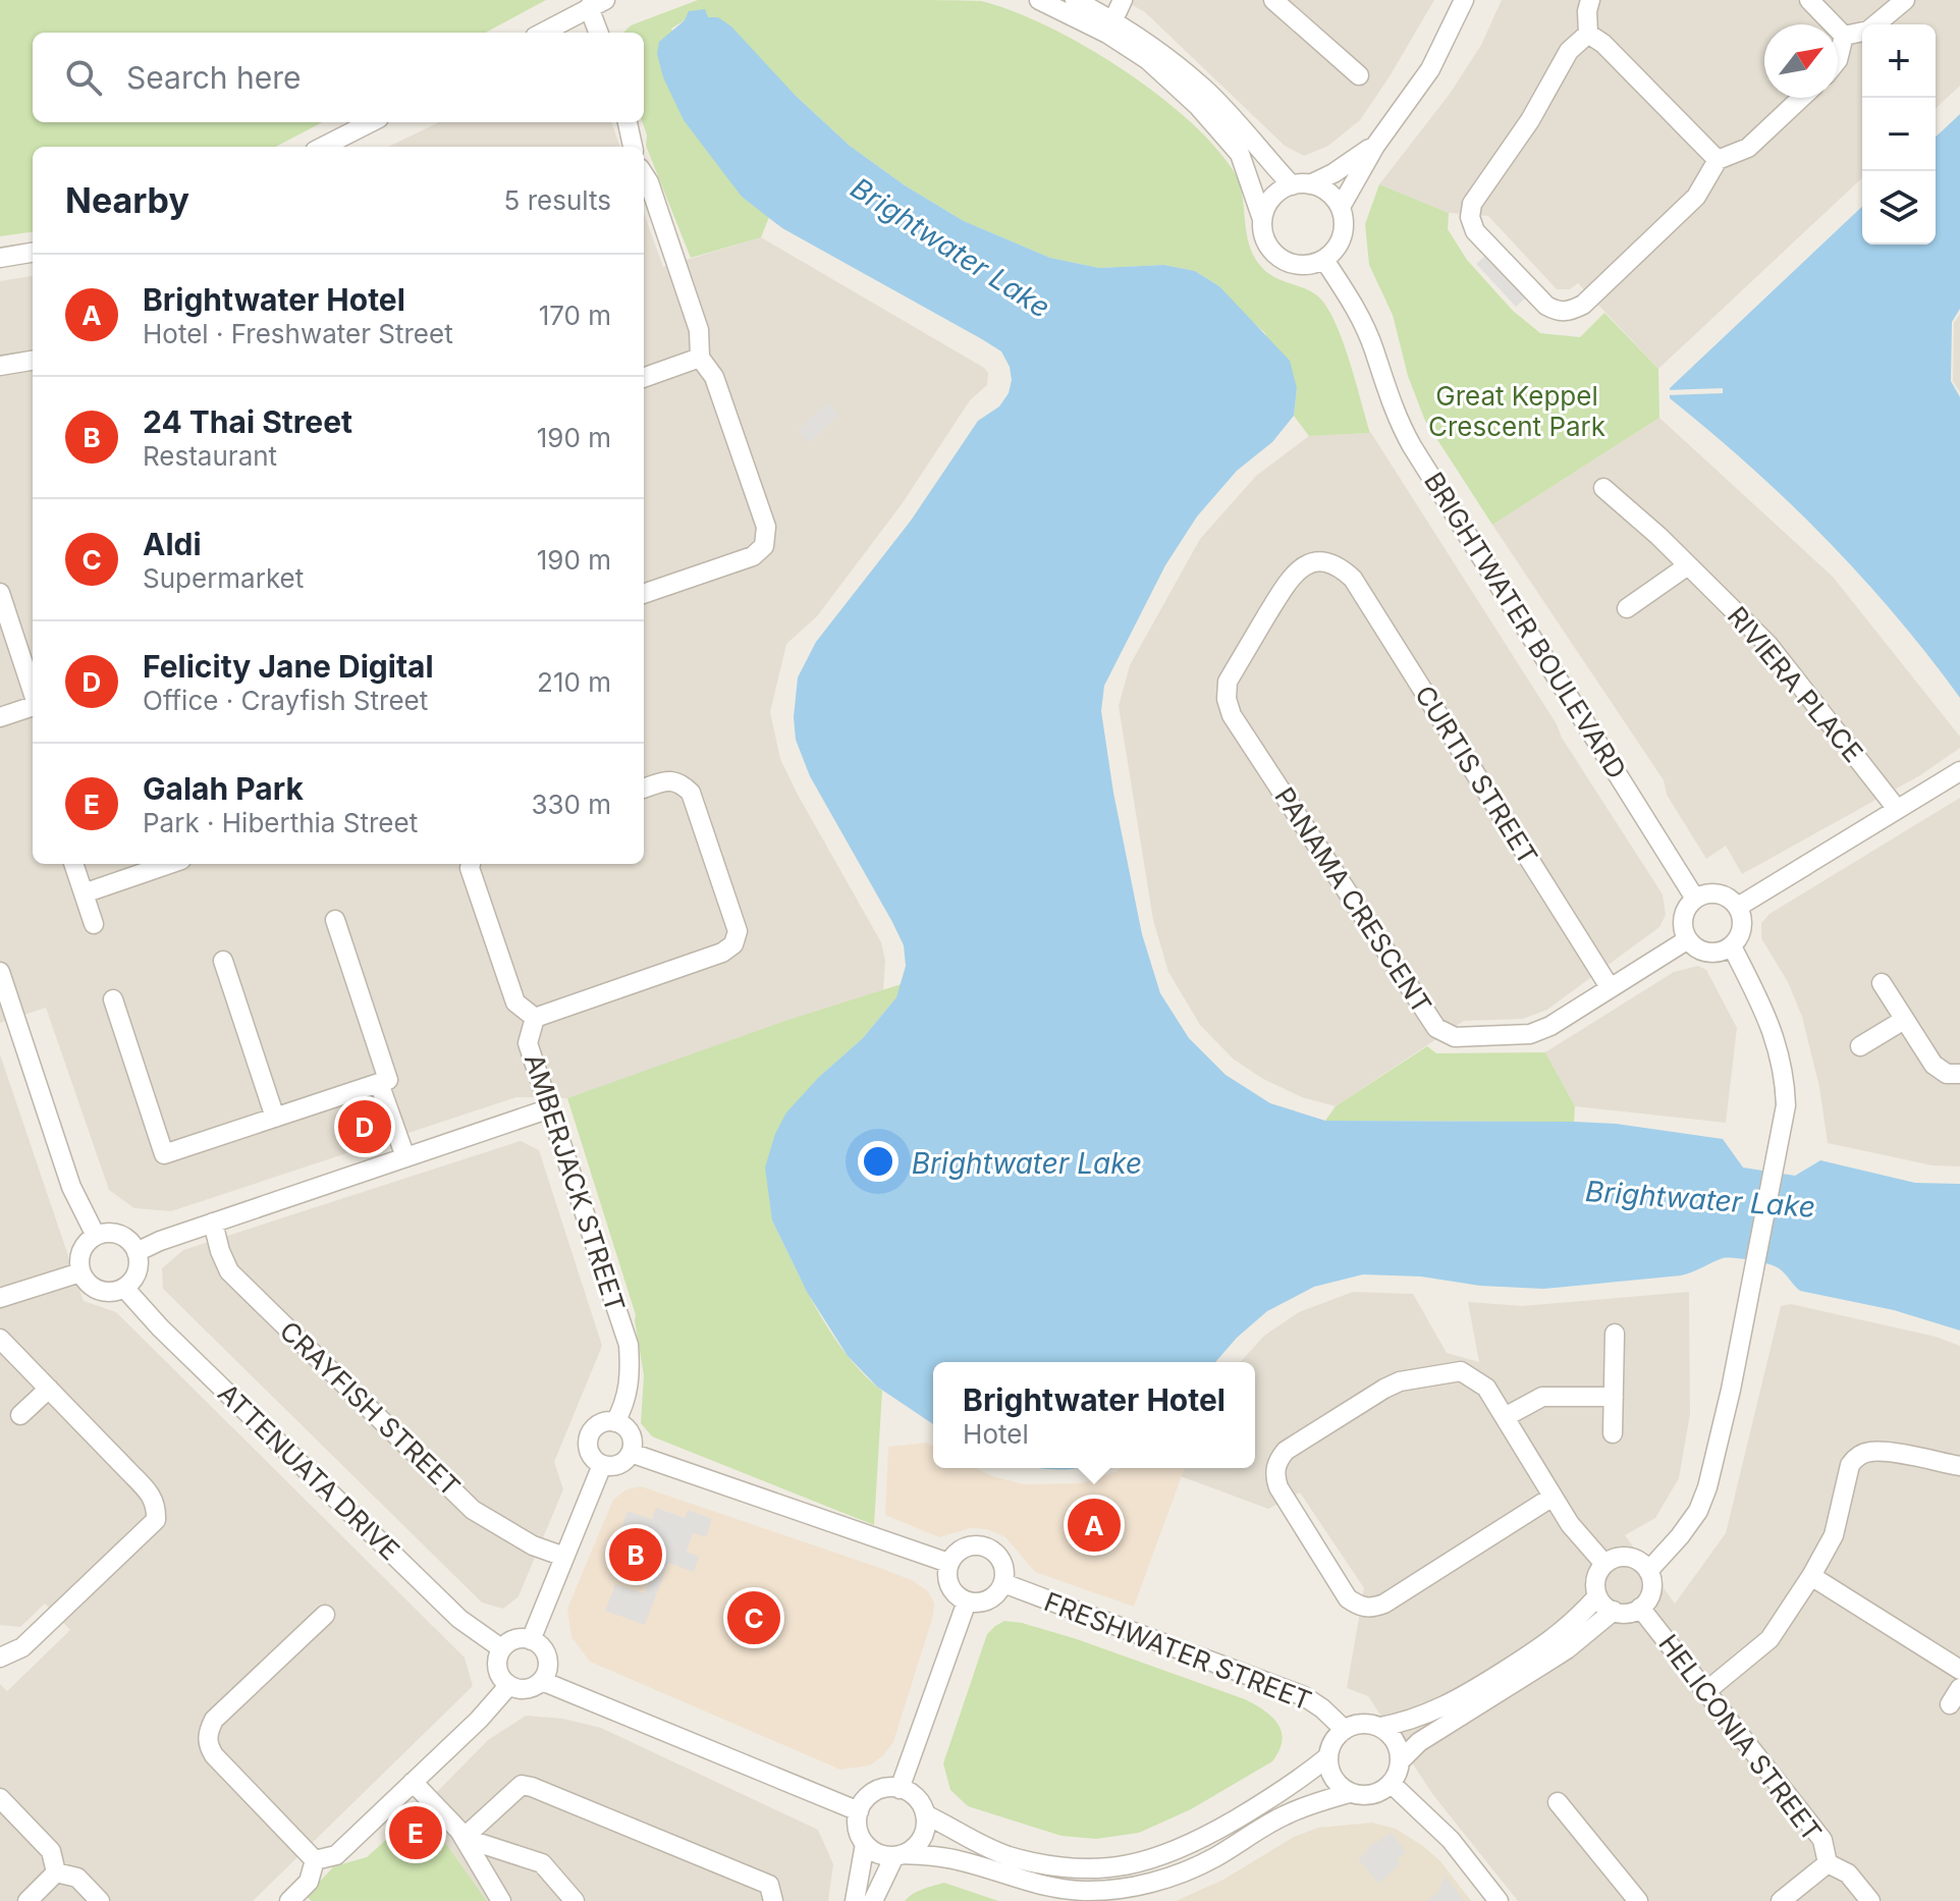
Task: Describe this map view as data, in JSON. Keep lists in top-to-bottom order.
{
  "streets": {
    "street": [
      "BRIGHTWATER BOULEVARD",
      "RIVIERA PLACE",
      "CURTIS STREET",
      "PANAMA CRESCENT",
      "AMBERJACK STREET",
      "CRAYFISH STREET",
      "ATTENUATA DRIVE",
      "FRESHWATER STREET",
      "HELICONIA STREET"
    ]
  },
  "crossings": [
    ["BRIGHTWATER BOULEVARD", "PANAMA CRESCENT"],
    ["CURTIS STREET", "PANAMA CRESCENT"]
  ],
  "water": ["Brightwater Lake"],
  "parks": ["Great Keppel Crescent Park"],
  "north": "top right",
  "page": {
    "map_buttons": ["+", "−"],
    "search": "Search here",
    "heading": ["Nearby", "5 results"],
    "list": [
      {
        "mark": "A",
        "name": "Brightwater Hotel",
        "note": "Hotel · Freshwater Street",
        "value": "170 m"
      },
      {
        "mark": "B",
        "name": "24 Thai Street",
        "note": "Restaurant",
        "value": "190 m"
      },
      {
        "mark": "C",
        "name": "Aldi",
        "note": "Supermarket",
        "value": "190 m"
      },
      {
        "mark": "D",
        "name": "Felicity Jane Digital",
        "note": "Office · Crayfish Street",
        "value": "210 m"
      },
      {
        "mark": "E",
        "name": "Galah Park",
        "note": "Park · Hiberthia Street",
        "value": "330 m"
      }
    ],
    "pins": [
      "D",
      "A",
      "B",
      "C",
      "E"
    ],
    "popup": ["Brightwater Hotel", "Hotel"]
  }
}
